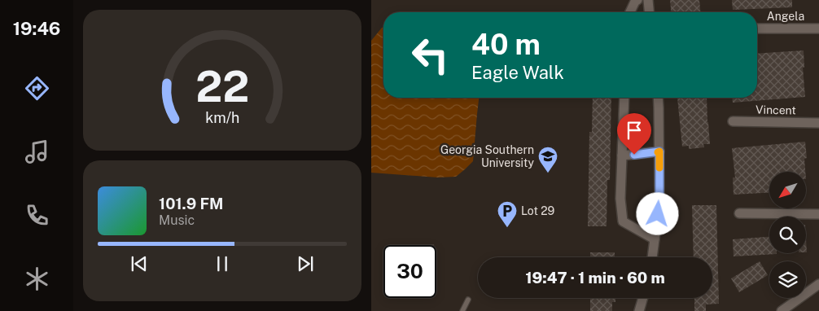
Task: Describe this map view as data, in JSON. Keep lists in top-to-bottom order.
{
  "streets": {
    "street": ["Angela", "Vincent"]
  },
  "places": {
    "school or university": ["Georgia Southern University"],
    "parking": ["Lot 29"]
  },
  "north": "bottom left",
  "page": {
    "tabs": "19:46",
    "turn": ["40 m", "Eagle Walk"],
    "song": ["101.9 FM", "Music"],
    "limit": "30",
    "trip": "19:47 · 1 min · 60 m",
    "gauge": ["22", "km/h"]
  }
}
